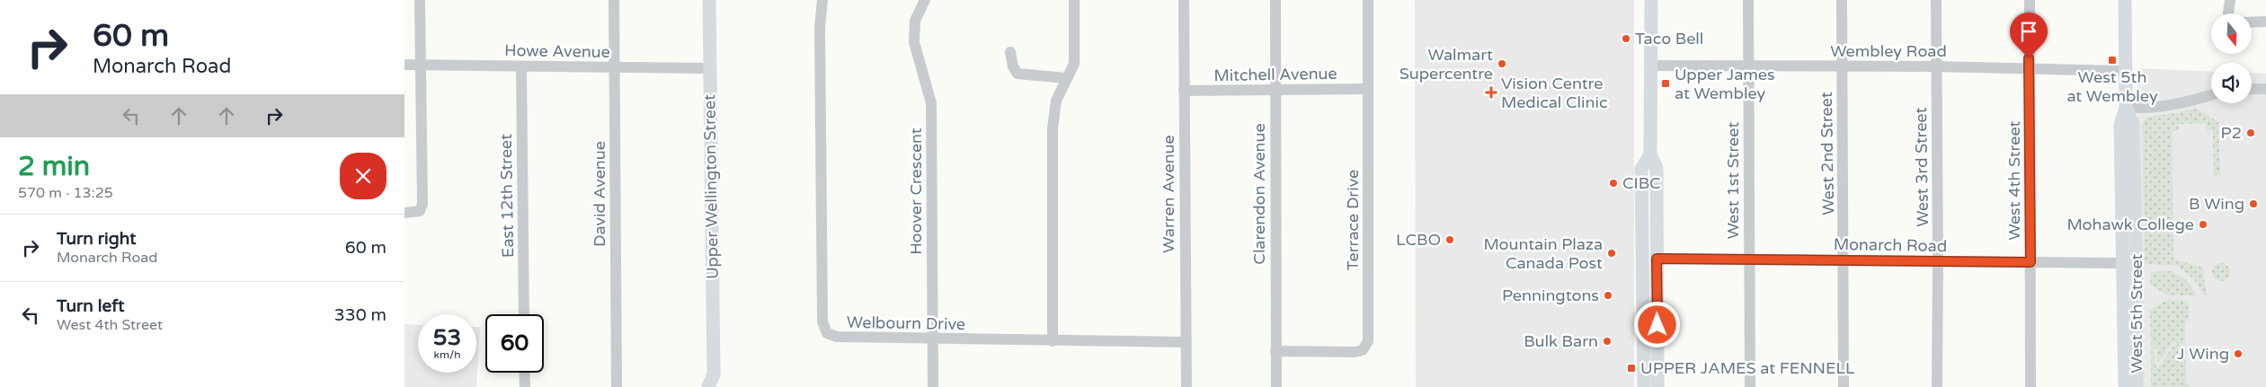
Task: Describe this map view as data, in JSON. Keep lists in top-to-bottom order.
{
  "streets": {
    "main road": ["Upper Wellington Street", "West 5th Street"],
    "street": [
      "Howe Avenue",
      "Wembley Road",
      "Mitchell Avenue",
      "West 2nd Street",
      "West 3rd Street",
      "West 1st Street",
      "West 4th Street",
      "Hoover Crescent",
      "David Avenue",
      "Warren Avenue",
      "Clarendon Avenue",
      "East 12th Street",
      "Terrace Drive",
      "Monarch Road",
      "Welbourn Drive"
    ]
  },
  "crossings": [
    ["Howe Avenue", "Upper Wellington Street"],
    ["Howe Avenue", "David Avenue"],
    ["Howe Avenue", "East 12th Street"],
    ["Wembley Road", "West 2nd Street"],
    ["Wembley Road", "West 3rd Street"],
    ["Wembley Road", "West 1st Street"],
    ["Wembley Road", "West 4th Street"],
    ["Wembley Road", "West 5th Street"],
    ["Mitchell Avenue", "Warren Avenue"],
    ["Mitchell Avenue", "Clarendon Avenue"],
    ["Mitchell Avenue", "Terrace Drive"],
    ["West 2nd Street", "Monarch Road"],
    ["West 3rd Street", "Monarch Road"],
    ["West 1st Street", "Monarch Road"],
    ["West 4th Street", "Monarch Road"],
    ["Hoover Crescent", "Welbourn Drive"],
    ["Warren Avenue", "Welbourn Drive"],
    ["Clarendon Avenue", "Terrace Drive"],
    ["Monarch Road", "West 5th Street"]
  ],
  "places": {
    "other": [
      "Taco Bell",
      "Walmart Supercentre",
      "P2",
      "CIBC",
      "B Wing",
      "Mohawk College",
      "LCBO",
      "Mountain Plaza Canada Post",
      "Penningtons",
      "Bulk Barn",
      "J Wing"
    ],
    "transit": ["West 5th at Wembley", "Upper James at Wembley", "UPPER JAMES at FENNELL"],
    "health": ["Vision Centre Medical Clinic"]
  },
  "north": "bottom",
  "page": {
    "turn": ["60 m", "Monarch Road"],
    "heading": ["2 min", "570 m · 13:25"],
    "list": [
      {
        "name": "Turn right",
        "note": "Monarch Road",
        "value": "60 m"
      },
      {
        "name": "Turn left",
        "note": "West 4th Street",
        "value": "330 m"
      }
    ],
    "speed": "53 km/h",
    "limit": "60"
  }
}
